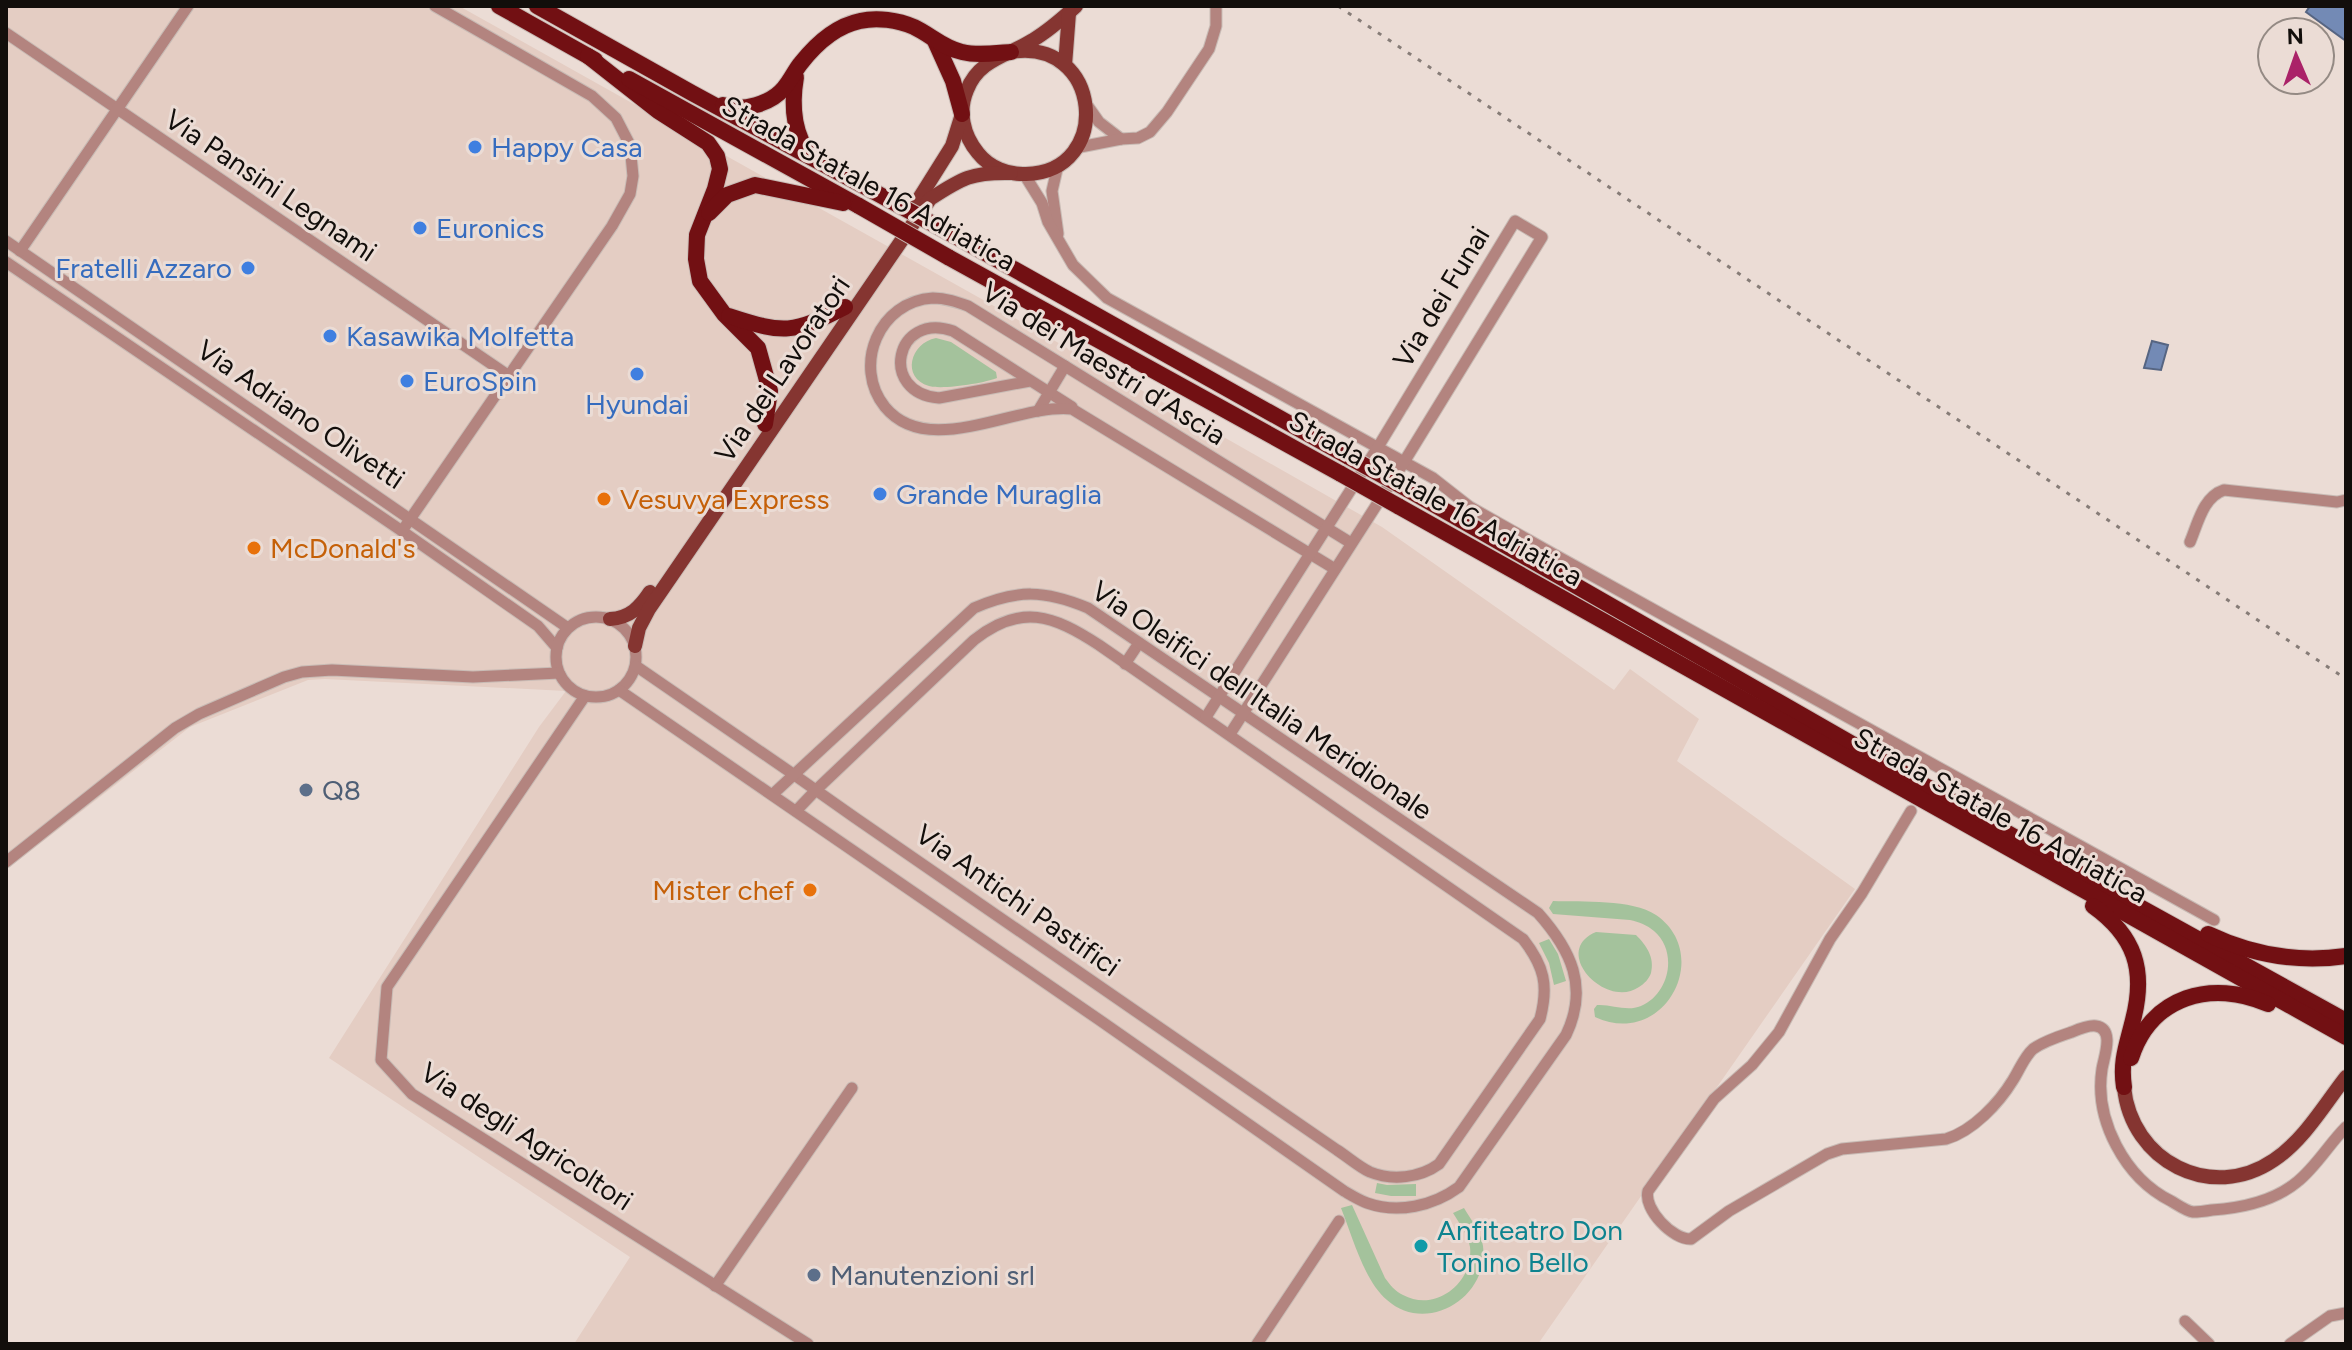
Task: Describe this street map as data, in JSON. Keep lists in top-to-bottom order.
{
  "streets": {
    "highway": ["Strada Statale 16 Adriatica"],
    "main road": ["Via dei Lavoratori"],
    "street": [
      "Via Pansini Legnami",
      "Via dei Funai",
      "Via dei Maestri d’Ascia",
      "Via Adriano Olivetti",
      "Via Oleifici dell'Italia Meridionale",
      "Via Antichi Pastifici",
      "Via degli Agricoltori"
    ]
  },
  "crossings": [
    ["Via dei Funai", "Via dei Maestri d’Ascia"],
    ["Via dei Funai", "Via Oleifici dell'Italia Meridionale"],
    ["Via Adriano Olivetti", "Via Antichi Pastifici"],
    ["Via Adriano Olivetti", "Via degli Agricoltori"],
    ["Via Oleifici dell'Italia Meridionale", "Via Antichi Pastifici"],
    ["Via Antichi Pastifici", "Via degli Agricoltori"]
  ],
  "places": [
    "Happy Casa",
    "Euronics",
    "Fratelli Azzaro",
    "Kasawika Molfetta",
    "Hyundai",
    "EuroSpin",
    "Grande Muraglia",
    "Vesuvya Express",
    "McDonald's",
    "Q8",
    "Mister chef",
    "Anfiteatro Don Tonino Bello",
    "Manutenzioni srl"
  ],
  "north": "top"
}
